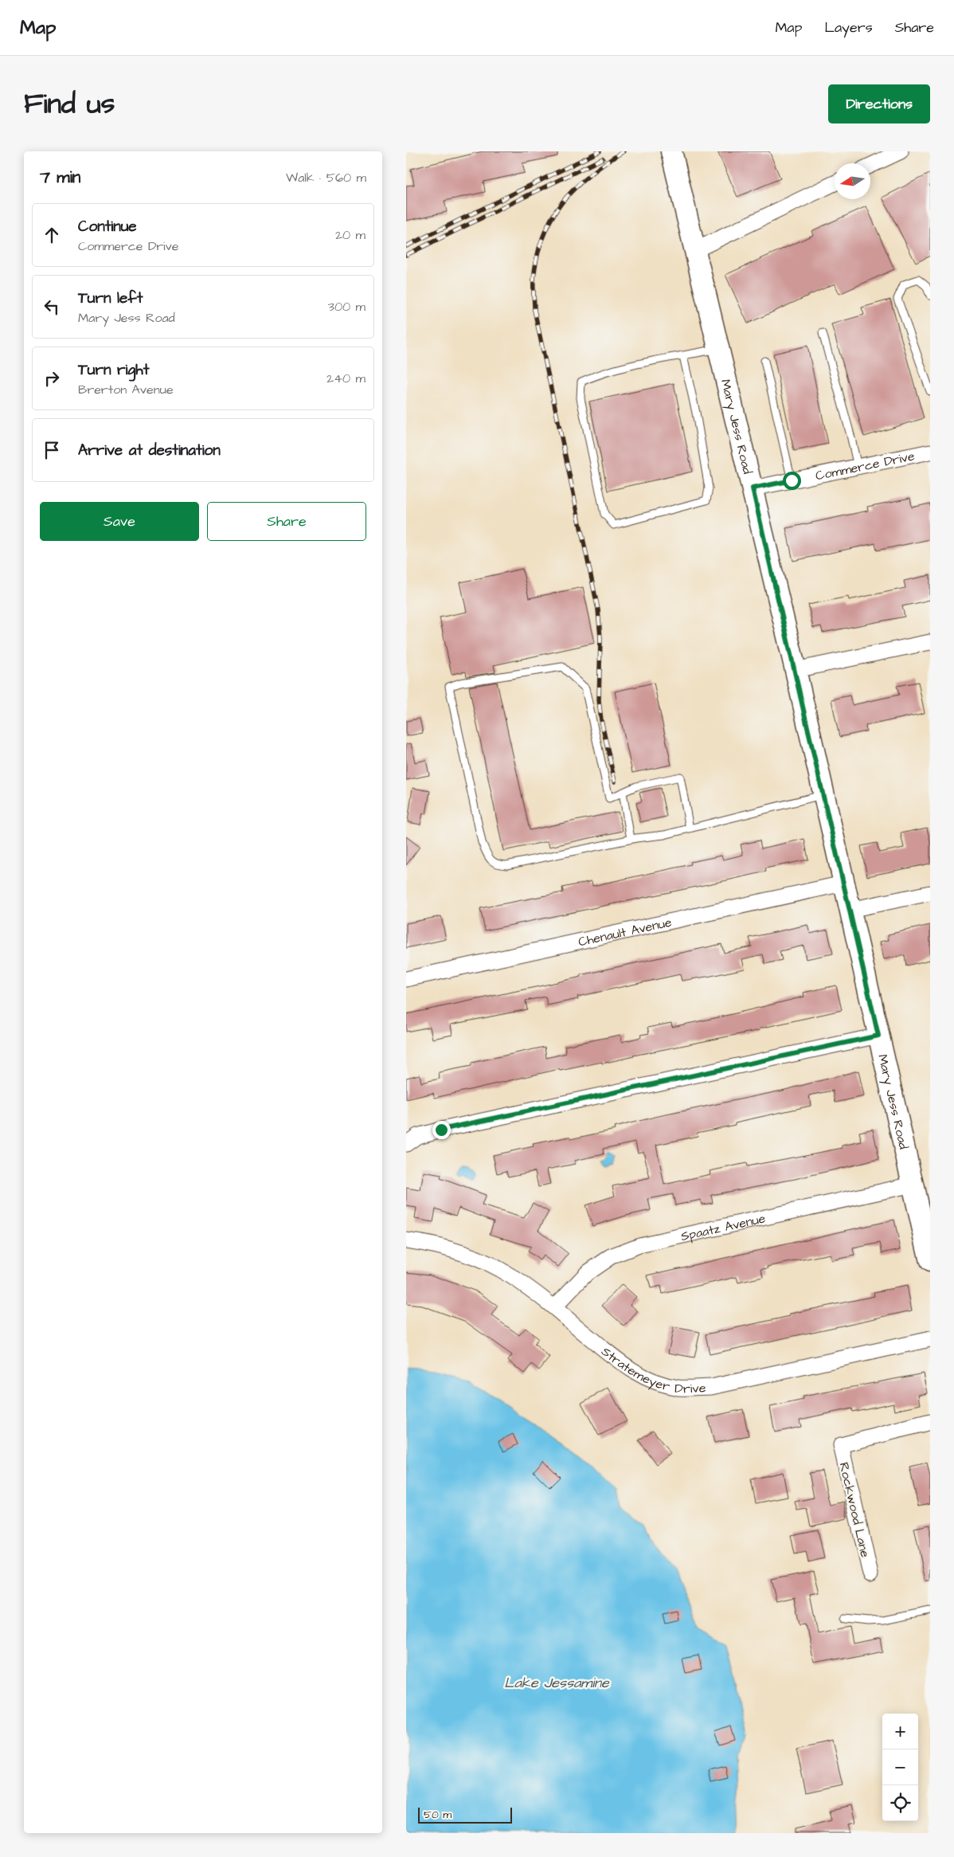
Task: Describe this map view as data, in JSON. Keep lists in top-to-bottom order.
{
  "streets": {
    "street": [
      "Mary Jess Road",
      "Commerce Drive",
      "Chenault Avenue",
      "Spaatz Avenue",
      "Stratemeyer Drive",
      "Rockwood Lane"
    ]
  },
  "crossings": [
    ["Mary Jess Road", "Commerce Drive"],
    ["Mary Jess Road", "Chenault Avenue"],
    ["Mary Jess Road", "Spaatz Avenue"],
    ["Spaatz Avenue", "Stratemeyer Drive"]
  ],
  "water": ["Lake Jessamine"],
  "scale_bar": "50 m",
  "north": "left",
  "page": {
    "header": "Map",
    "nav": ["Map", "Layers", "Share"],
    "title": "Find us",
    "buttons": [
      "Directions",
      ["Save", "Share"]
    ],
    "heading": ["7 min", "Walk · 560 m"],
    "list": [
      ["Continue", "Commerce Drive", "20 m"],
      ["Turn left", "Mary Jess Road", "300 m"],
      ["Turn right", "Brerton Avenue", "240 m"],
      "Arrive at destination"
    ],
    "map_buttons": ["+", "−"],
    "scale": "50 m"
  }
}
